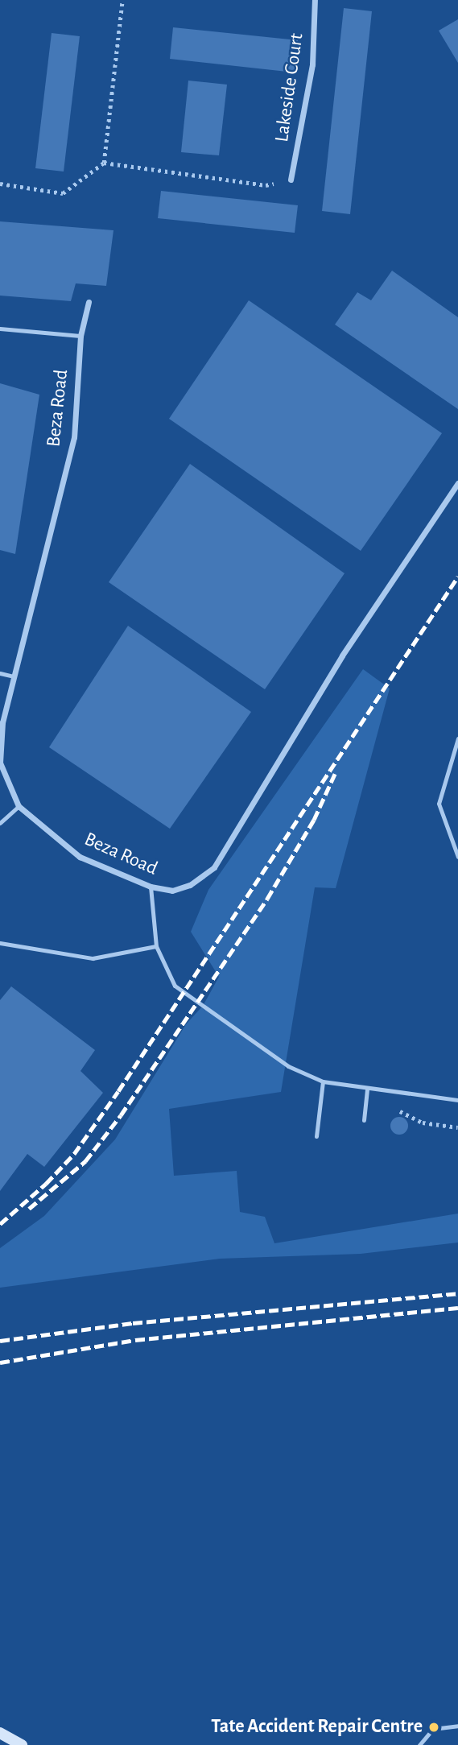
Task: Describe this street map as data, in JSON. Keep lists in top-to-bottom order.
{
  "streets": {
    "street": ["Lakeside Court", "Beza Road"]
  },
  "places": ["Tate Accident Repair Centre"]
}
